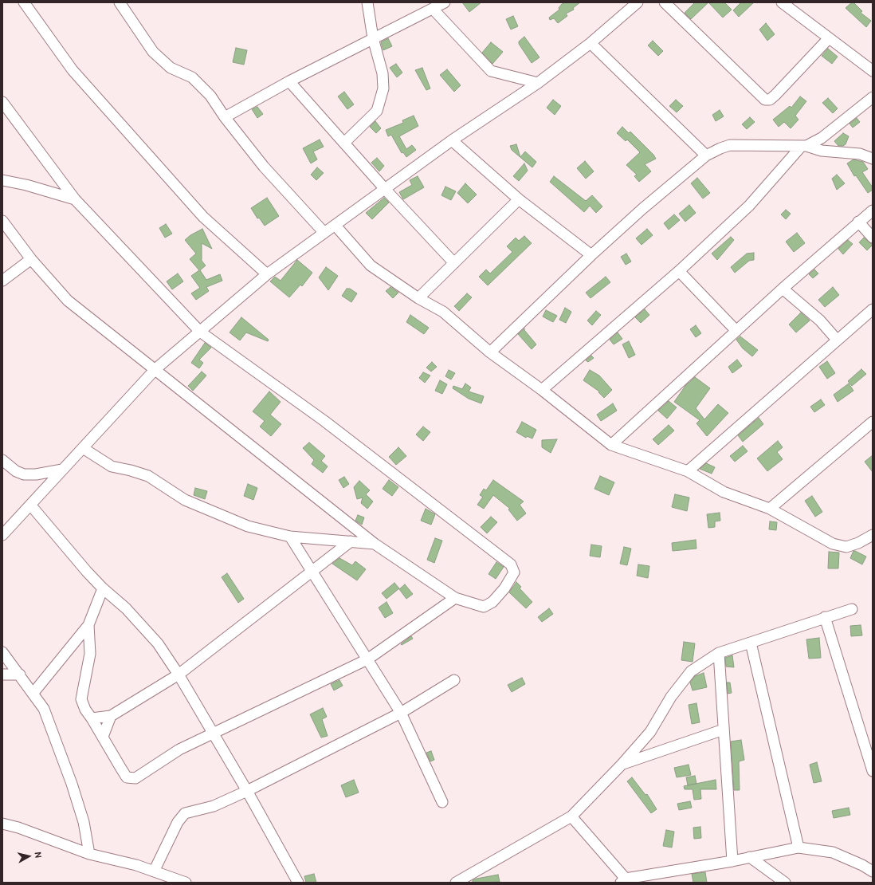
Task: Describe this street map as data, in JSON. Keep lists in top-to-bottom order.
{
  "north": "right"
}
